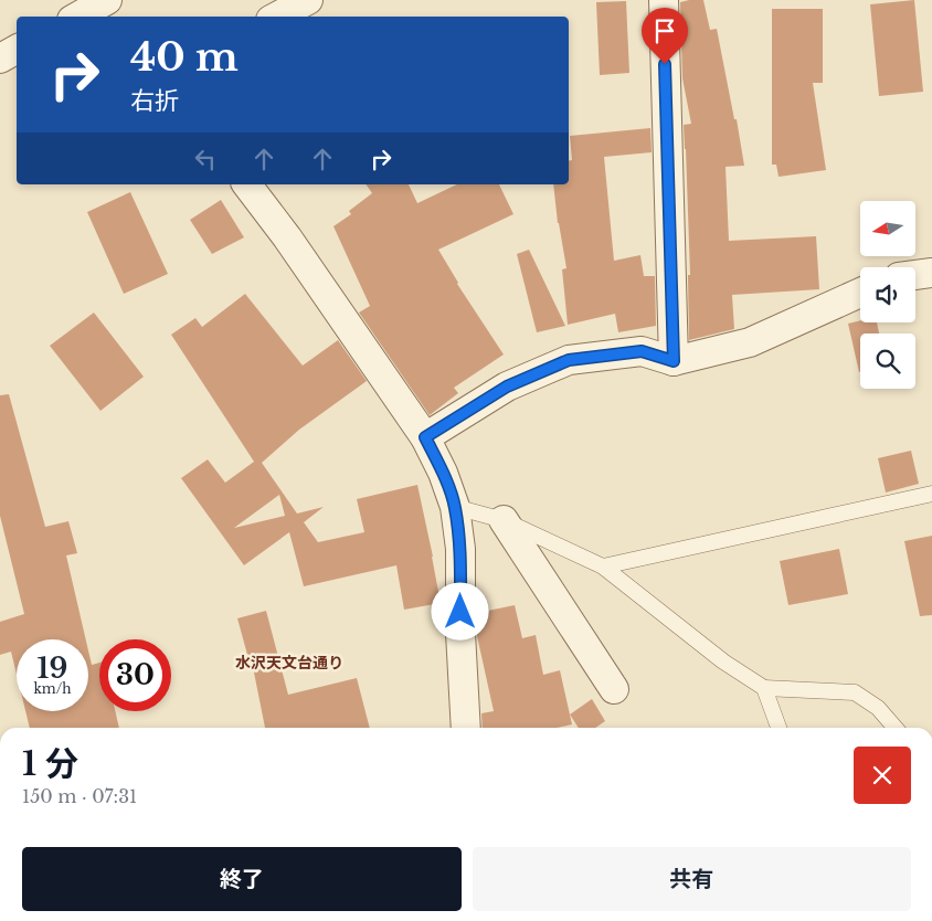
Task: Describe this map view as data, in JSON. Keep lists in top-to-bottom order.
{
  "districts": ["水沢天文台通り"],
  "north": "left",
  "page": {
    "turn": ["40 m", "右折"],
    "speed": "19 km/h",
    "limit": "30",
    "heading": ["1 分", "150 m · 07:31"],
    "buttons": ["終了", "共有"]
  }
}
